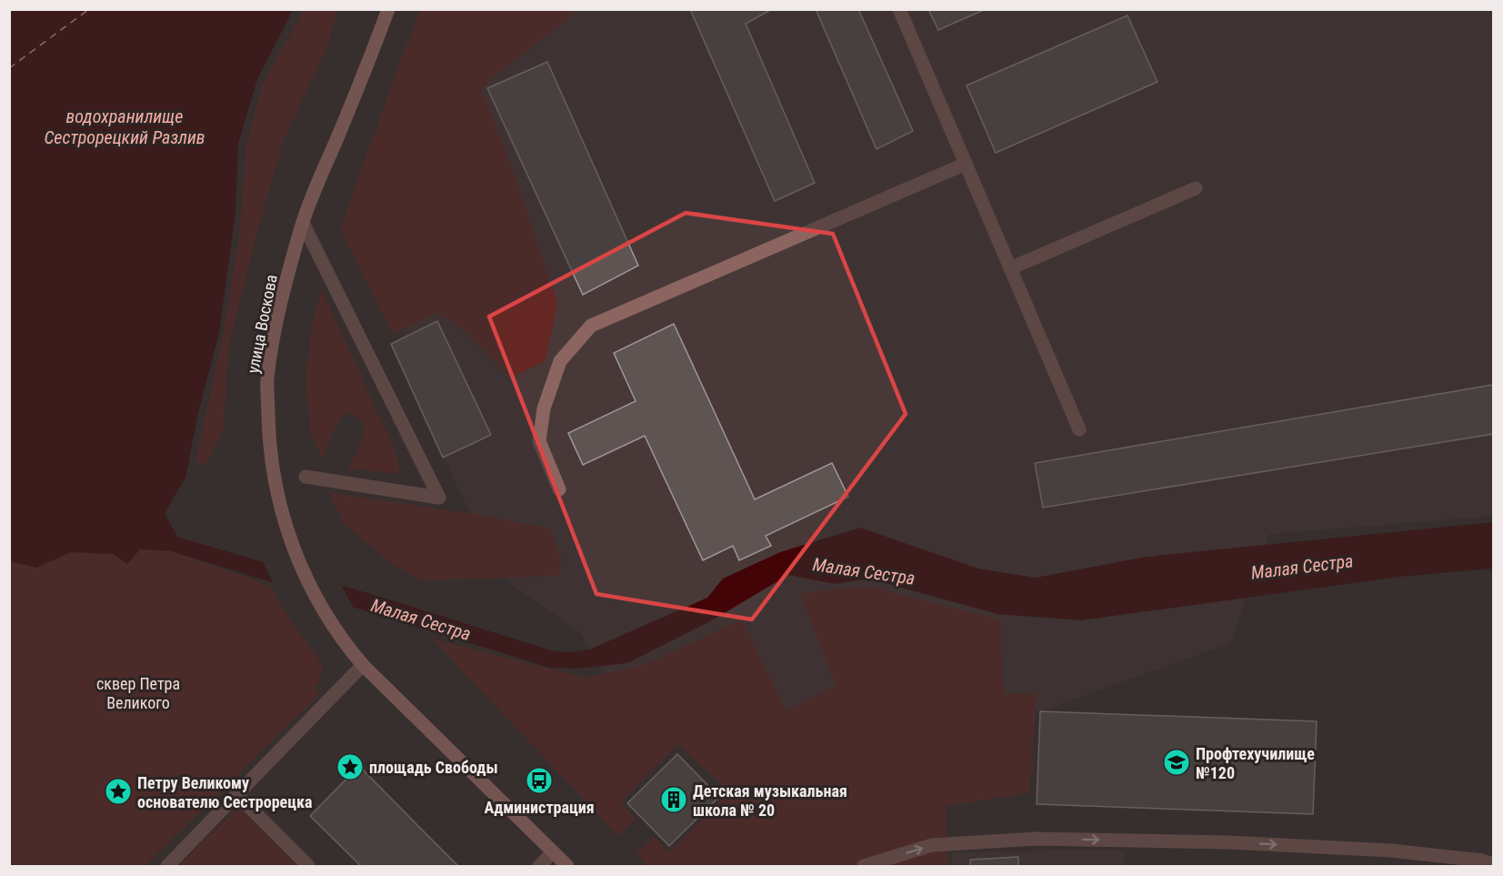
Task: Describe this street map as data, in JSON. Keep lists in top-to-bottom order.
{
  "streets": {
    "main road": ["улица Воскова"]
  },
  "water": ["водохранилище Сестрорецкий Разлив", "Малая Сестра"],
  "parks": ["сквер Петра Великого"],
  "places": {
    "school or university": ["Профтехучилище №120"],
    "place": ["площадь Свободы", "Петру Великому основателю Сестрорецка"],
    "bus stop": ["Администрация"],
    "building": ["Детская музыкальная школа № 20"]
  }
}
